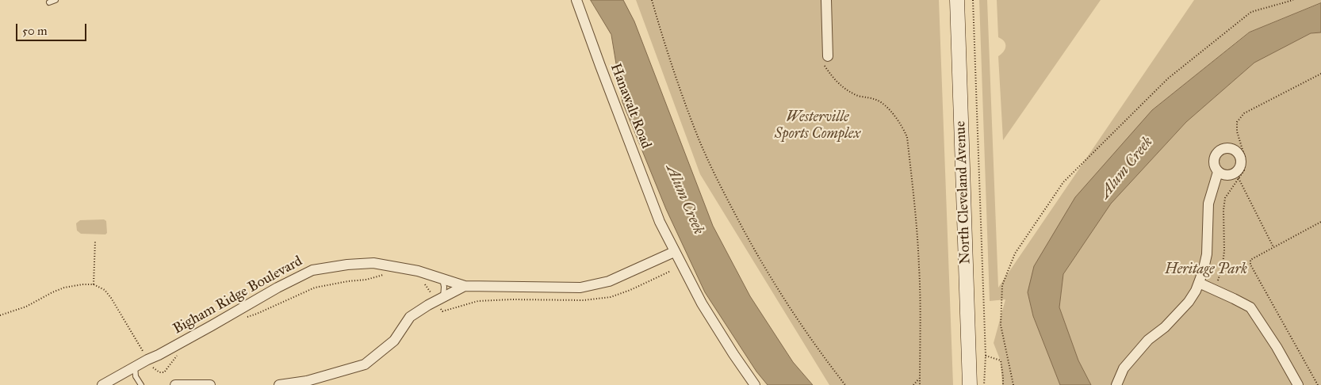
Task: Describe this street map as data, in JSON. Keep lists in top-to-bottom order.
{
  "streets": {
    "main road": ["North Cleveland Avenue"],
    "street": ["Hanawalt Road", "Bigham Ridge Boulevard"]
  },
  "crossings": [
    ["Hanawalt Road", "Bigham Ridge Boulevard"]
  ],
  "water": ["Alum Creek"],
  "parks": ["Westerville Sports Complex", "Heritage Park"],
  "scale_bar": "50 m"
}
